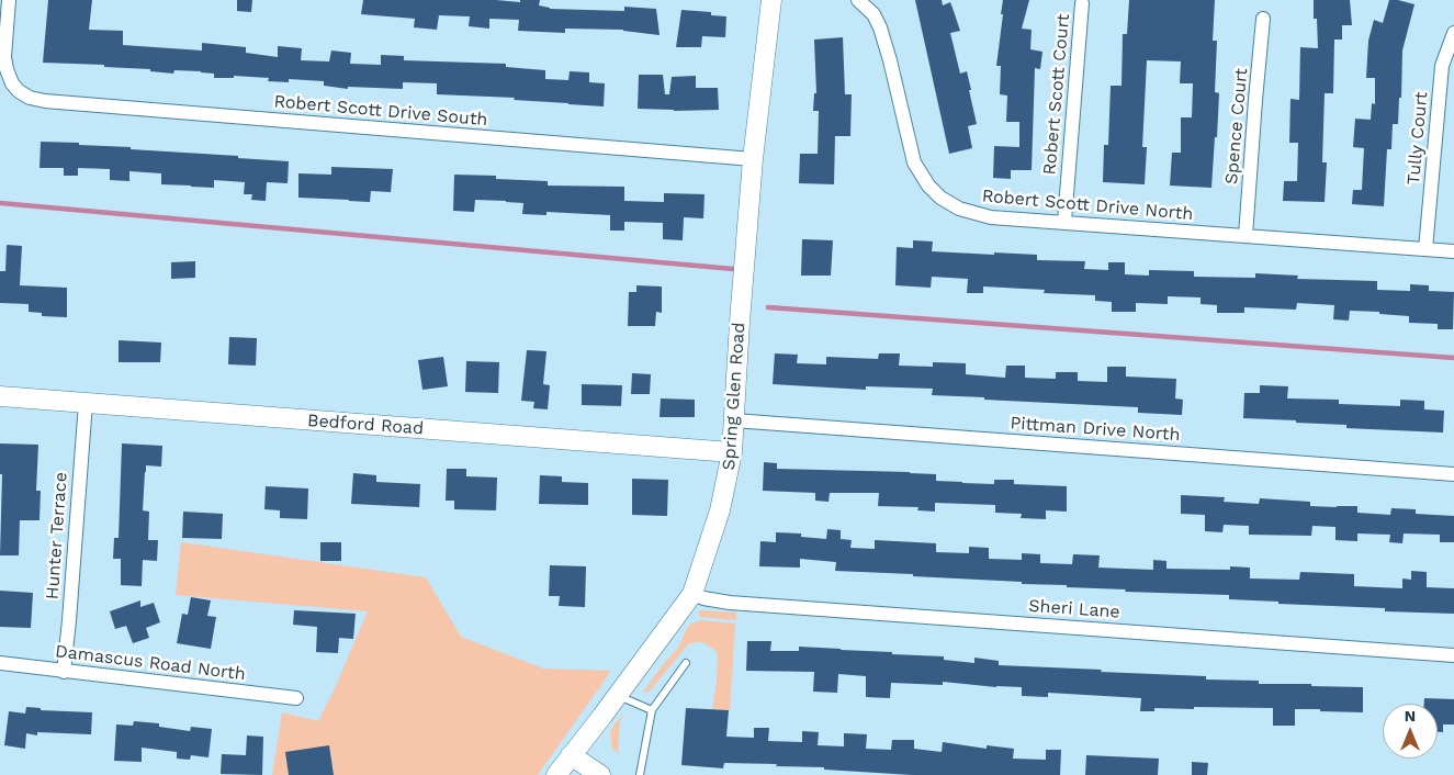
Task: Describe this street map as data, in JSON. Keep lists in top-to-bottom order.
{
  "streets": {
    "street": [
      "Robert Scott Court",
      "Robert Scott Drive South",
      "Spence Court",
      "Tully Court",
      "Robert Scott Drive North",
      "Spring Glen Road",
      "Bedford Road",
      "Pittman Drive North",
      "Hunter Terrace",
      "Sheri Lane",
      "Damascus Road North"
    ]
  },
  "crossings": [
    ["Robert Scott Court", "Robert Scott Drive North"],
    ["Robert Scott Drive South", "Spring Glen Road"],
    ["Spence Court", "Robert Scott Drive North"],
    ["Tully Court", "Robert Scott Drive North"],
    ["Spring Glen Road", "Bedford Road"],
    ["Spring Glen Road", "Pittman Drive North"],
    ["Spring Glen Road", "Sheri Lane"],
    ["Bedford Road", "Hunter Terrace"],
    ["Hunter Terrace", "Damascus Road North"]
  ],
  "north": "top"
}
